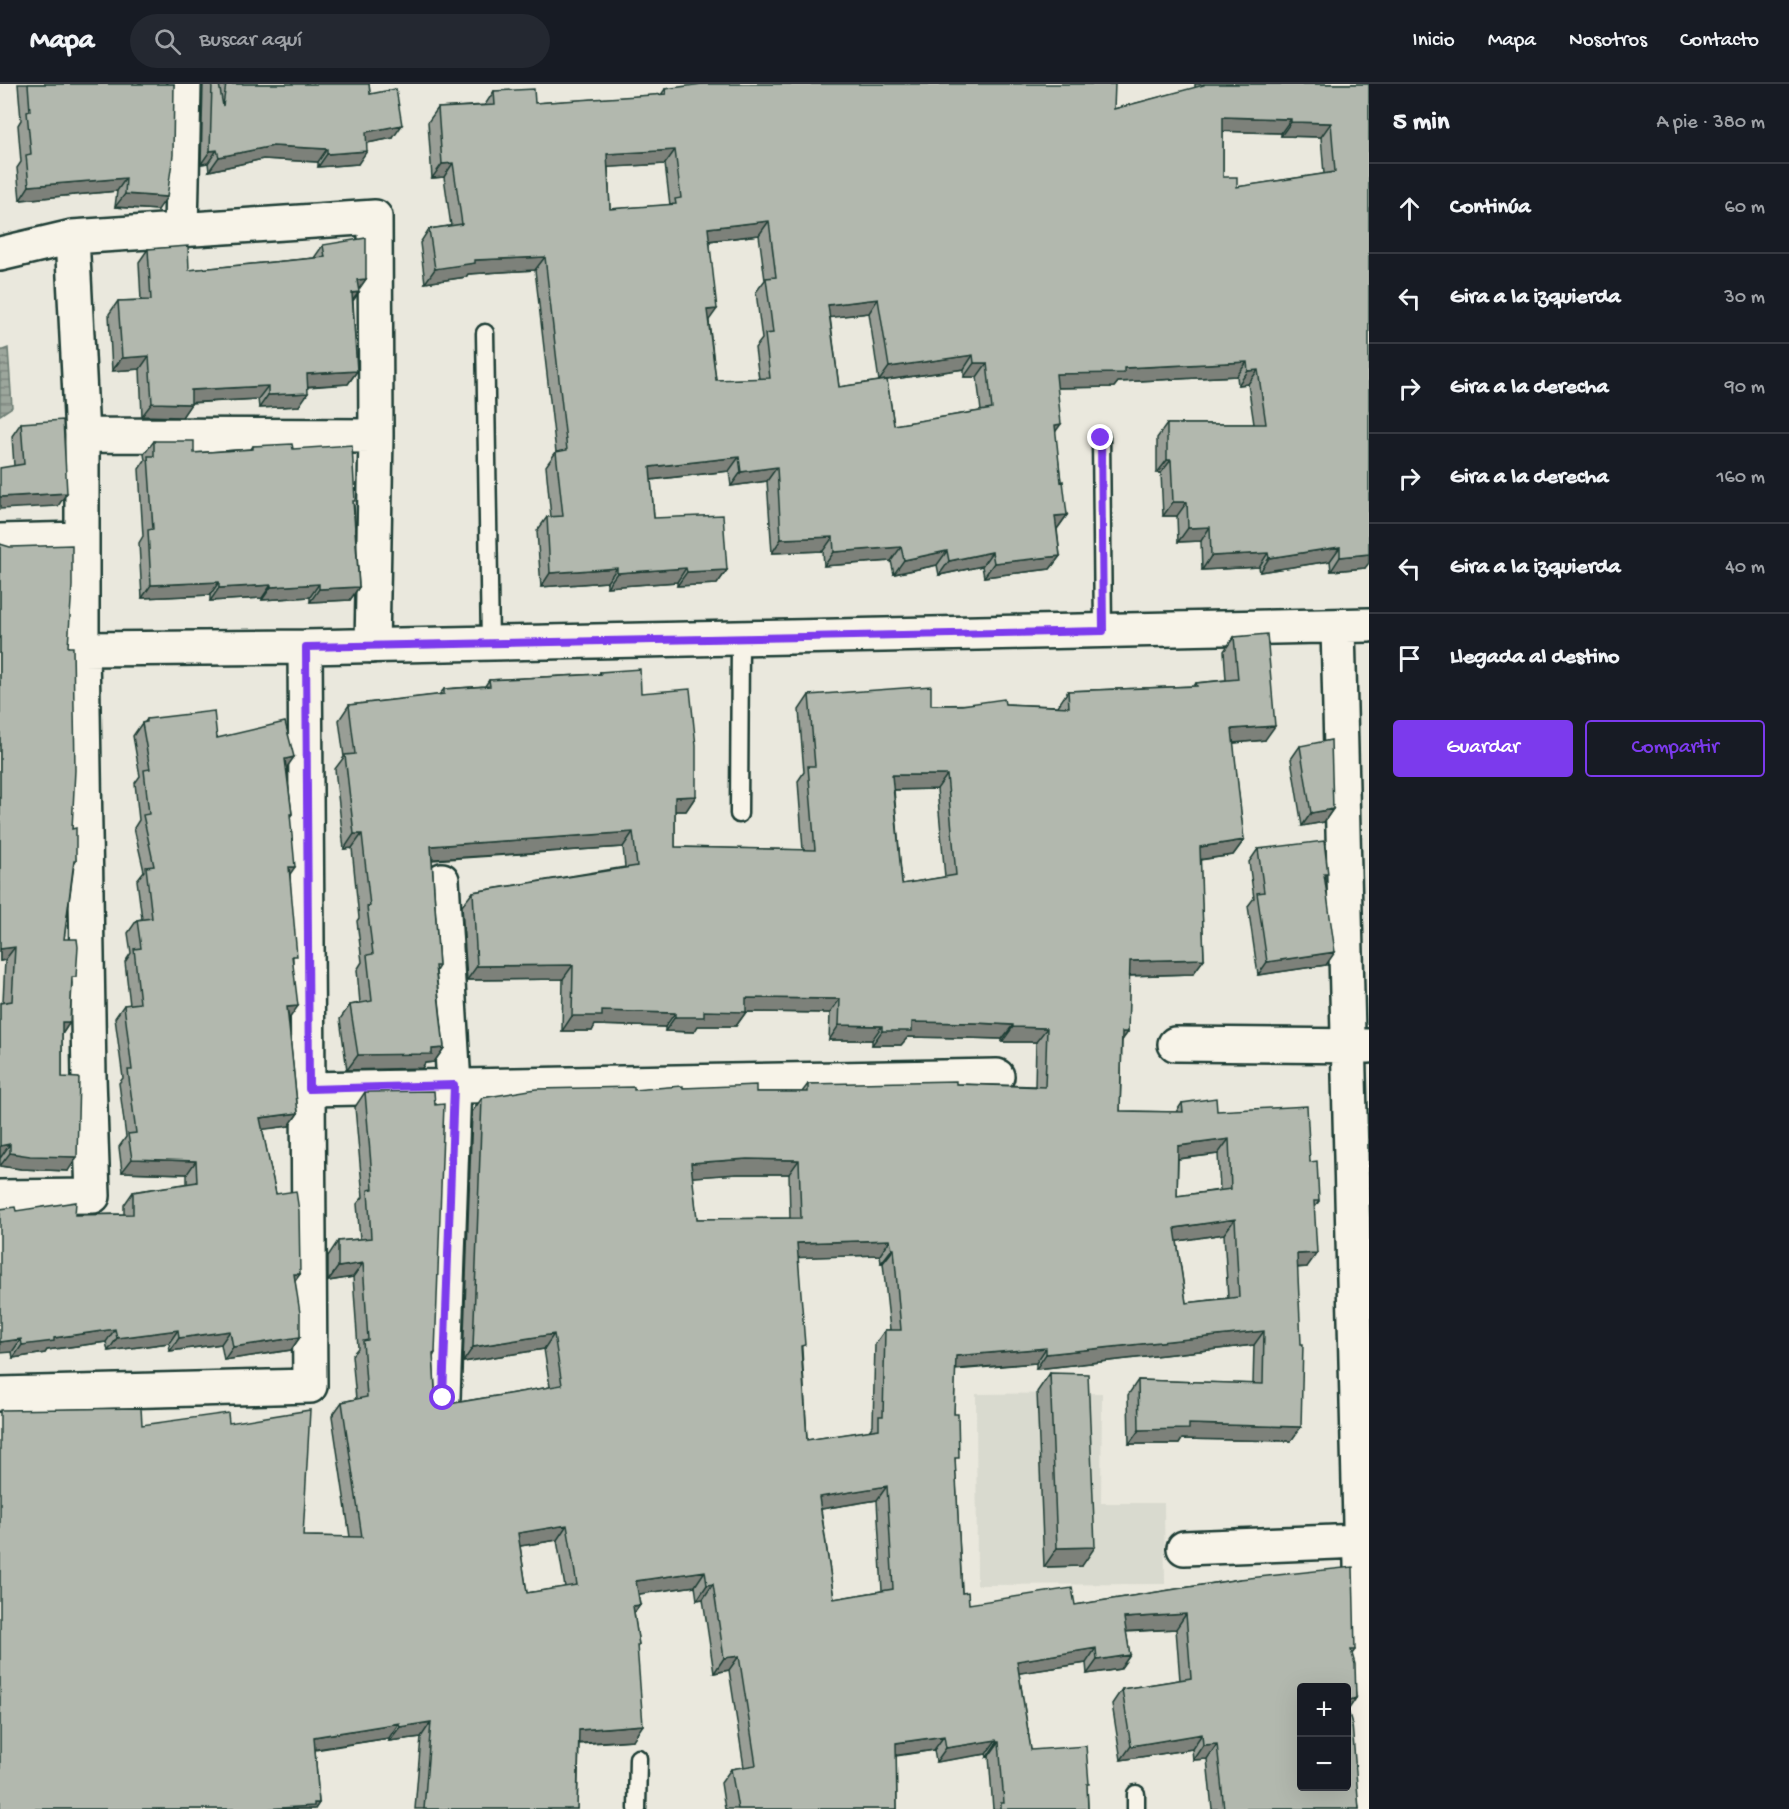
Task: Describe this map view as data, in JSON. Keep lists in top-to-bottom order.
{
  "page": {
    "header": "Mapa",
    "search": "Buscar aquí",
    "nav": [
      "Inicio",
      "Mapa",
      "Nosotros",
      "Contacto"
    ],
    "heading": ["5 min", "A pie · 380 m"],
    "list": [
      ["Continúa", "60 m"],
      ["Gira a la izquierda", "30 m"],
      ["Gira a la derecha", "90 m"],
      ["Gira a la derecha", "160 m"],
      ["Gira a la izquierda", "40 m"],
      "Llegada al destino"
    ],
    "buttons": ["Guardar", "Compartir"],
    "map_buttons": ["+", "−"]
  }
}
